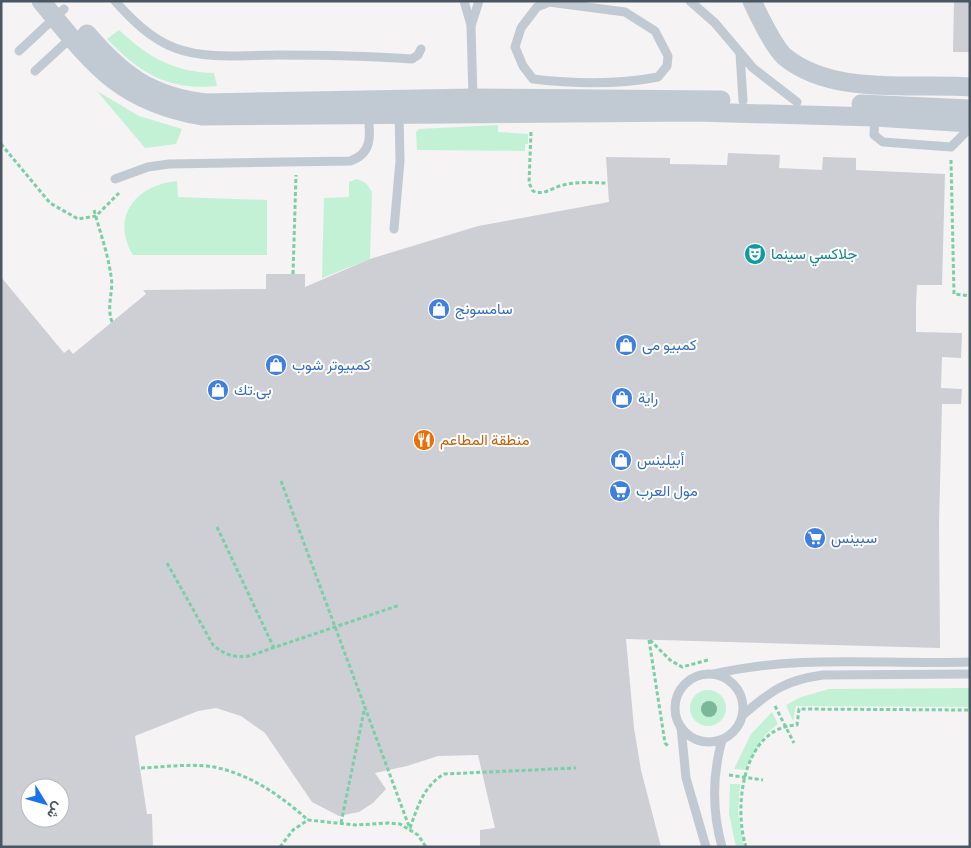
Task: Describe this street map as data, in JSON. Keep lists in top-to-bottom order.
{
  "places": {
    "theatre": ["جلاكسي سينما"],
    "shop": [
      "سامسونج",
      "كمبيو مى",
      "كمبيوتر شوب",
      "بى.تك",
      "راية",
      "أبيلينس"
    ],
    "restaurant": ["منطقة المطاعم"],
    "supermarket": ["مول العرب", "سبينس"]
  },
  "north": "bottom right"
}
